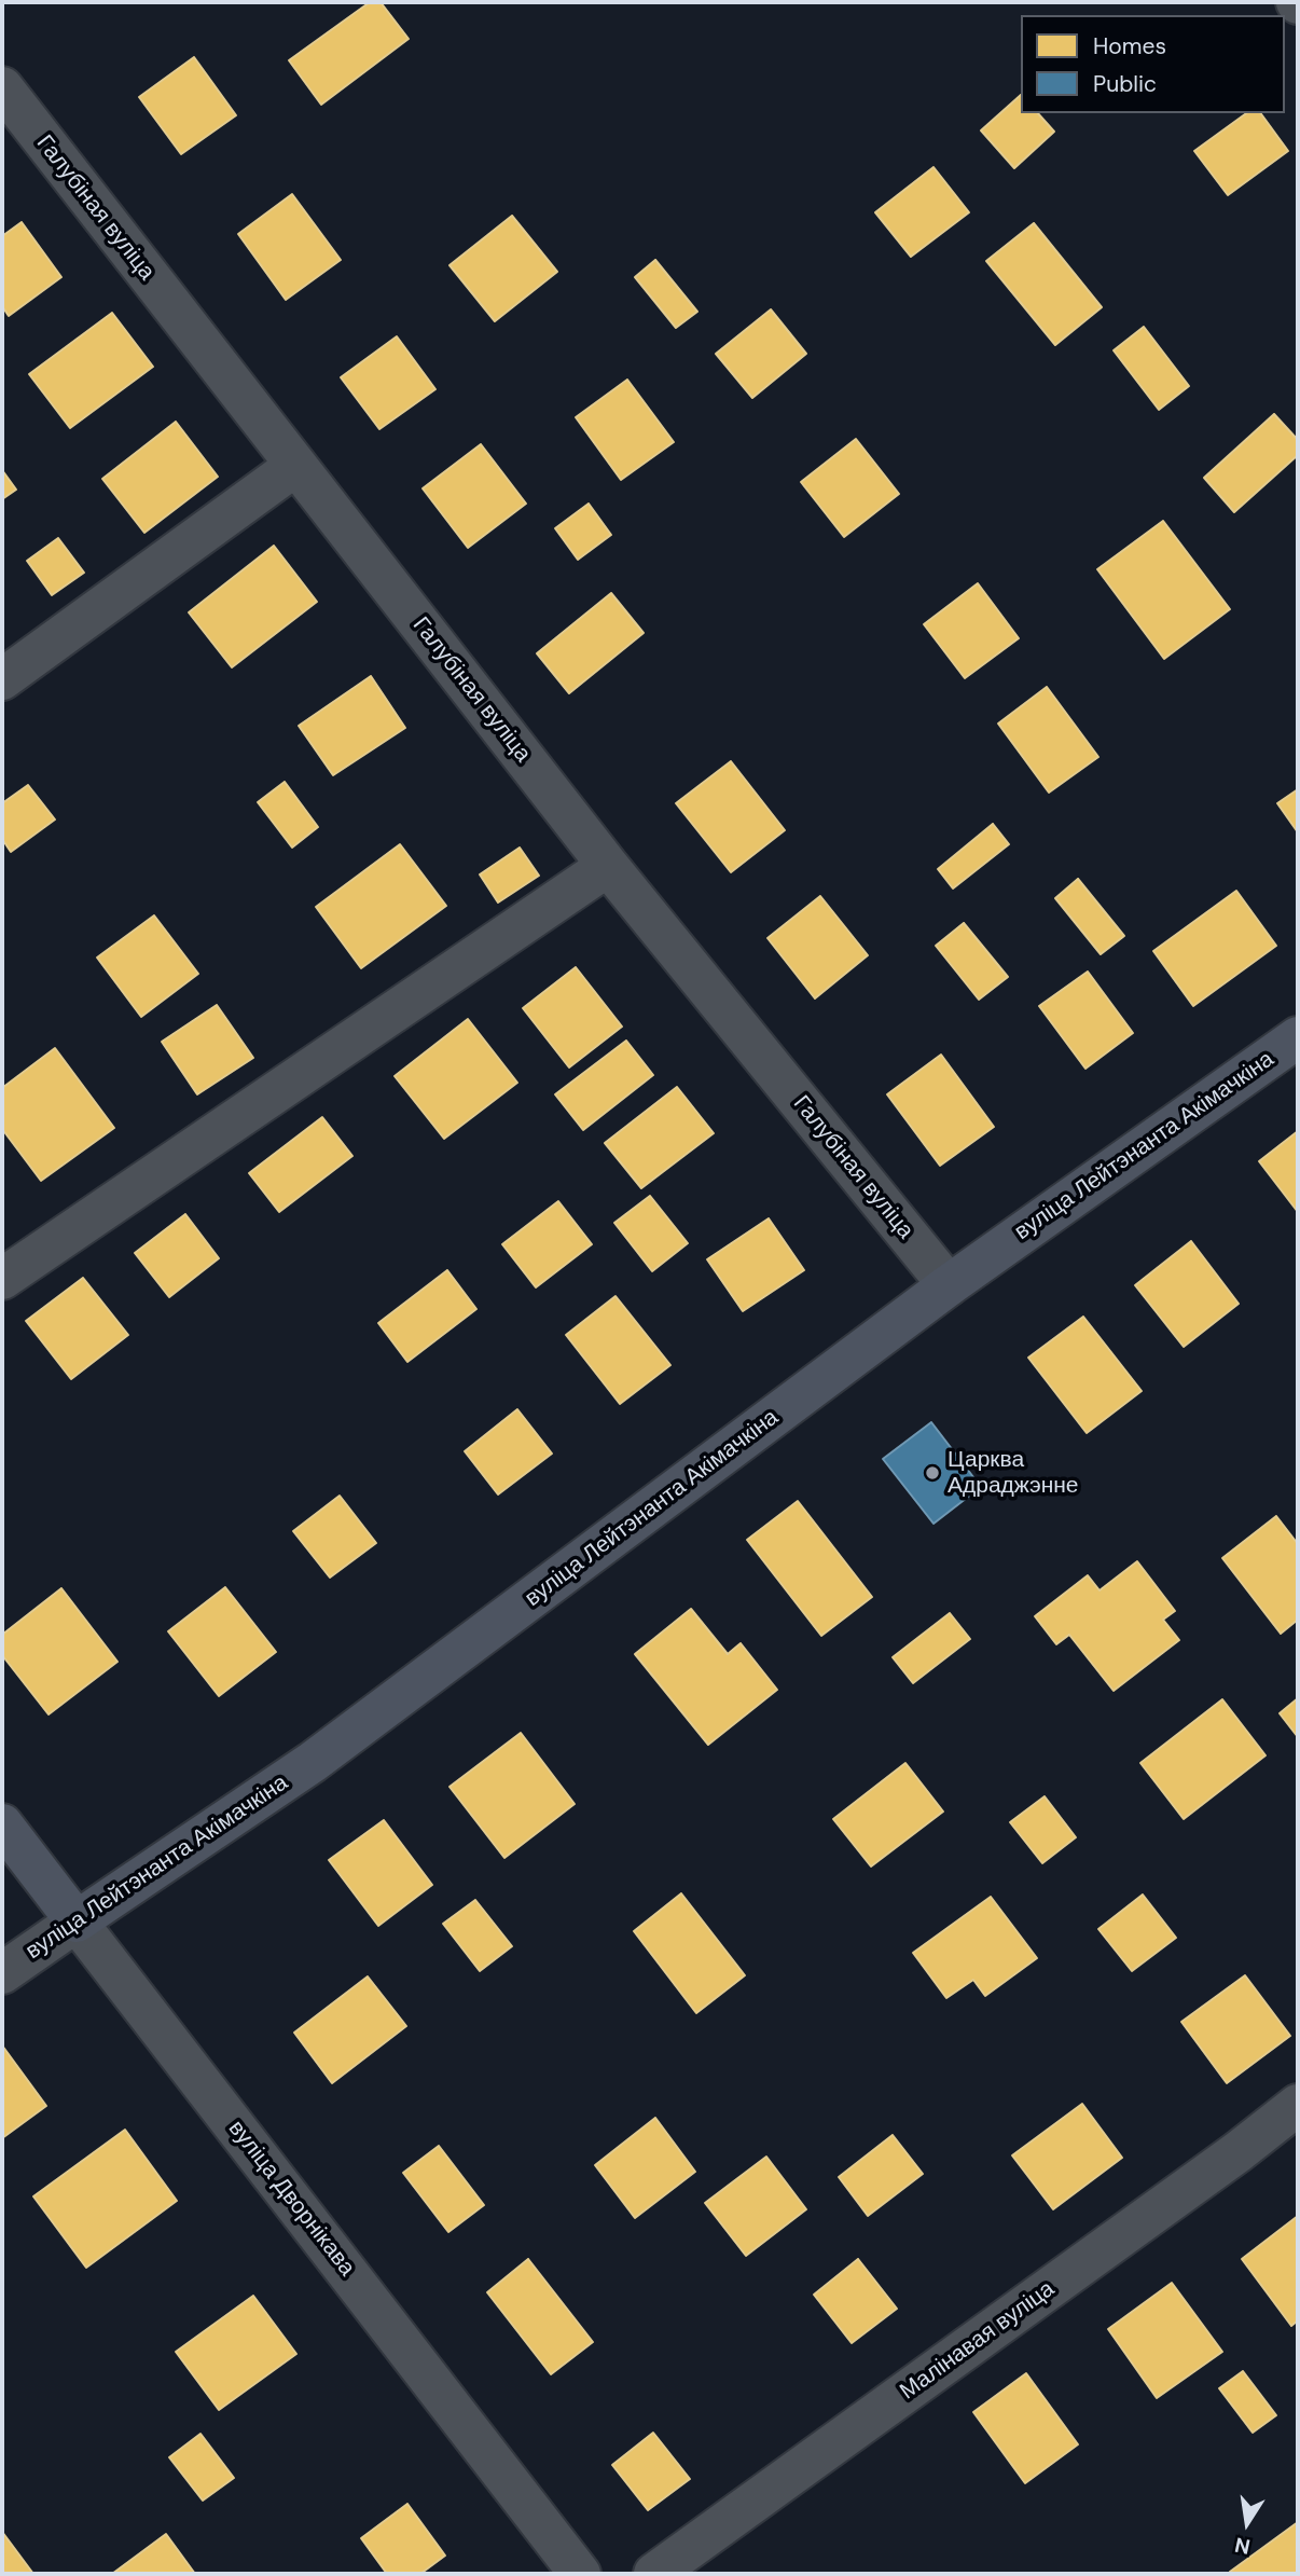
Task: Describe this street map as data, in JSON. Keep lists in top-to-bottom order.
{
  "streets": {
    "main road": ["вуліца Лейтэнанта Акімачкіна", "вуліца Дворнікава"],
    "street": ["Галубіная вуліца", "Малінавая вуліца"]
  },
  "crossings": [
    ["Галубіная вуліца", "вуліца Лейтэнанта Акімачкіна"],
    ["вуліца Лейтэнанта Акімачкіна", "вуліца Дворнікава"]
  ],
  "places": ["Царква Адраджэнне"],
  "legend": ["Homes", "Public"],
  "north": "bottom"
}
